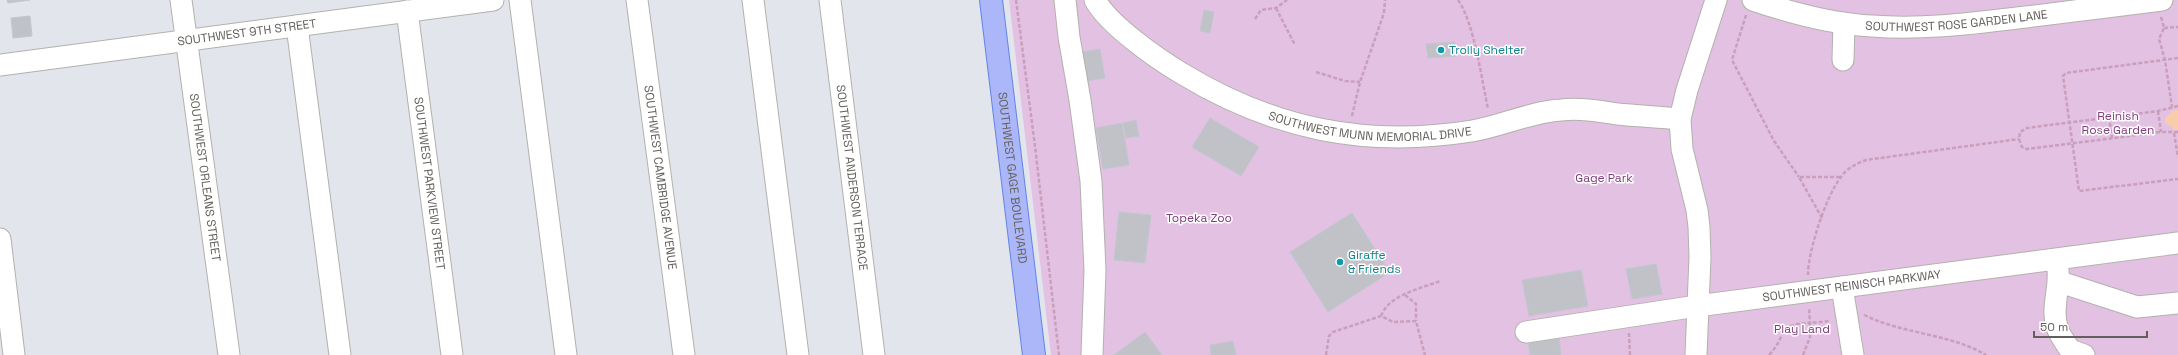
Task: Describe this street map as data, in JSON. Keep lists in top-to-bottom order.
{
  "streets": {
    "main road": ["SOUTHWEST GAGE BOULEVARD"],
    "street": [
      "SOUTHWEST ROSE GARDEN LANE",
      "SOUTHWEST 9TH STREET",
      "SOUTHWEST MUNN MEMORIAL DRIVE",
      "SOUTHWEST ORLEANS STREET",
      "SOUTHWEST CAMBRIDGE AVENUE",
      "SOUTHWEST ANDERSON TERRACE",
      "SOUTHWEST PARKVIEW STREET",
      "SOUTHWEST REINISCH PARKWAY"
    ]
  },
  "crossings": [
    ["SOUTHWEST 9TH STREET", "SOUTHWEST ORLEANS STREET"],
    ["SOUTHWEST 9TH STREET", "SOUTHWEST PARKVIEW STREET"]
  ],
  "parks": [
    "Reinish Rose Garden",
    "Gage Park",
    "Topeka Zoo",
    "Play Land"
  ],
  "places": ["Trolly Shelter", "Giraffe & Friends"],
  "scale_bar": "50 m"
}
